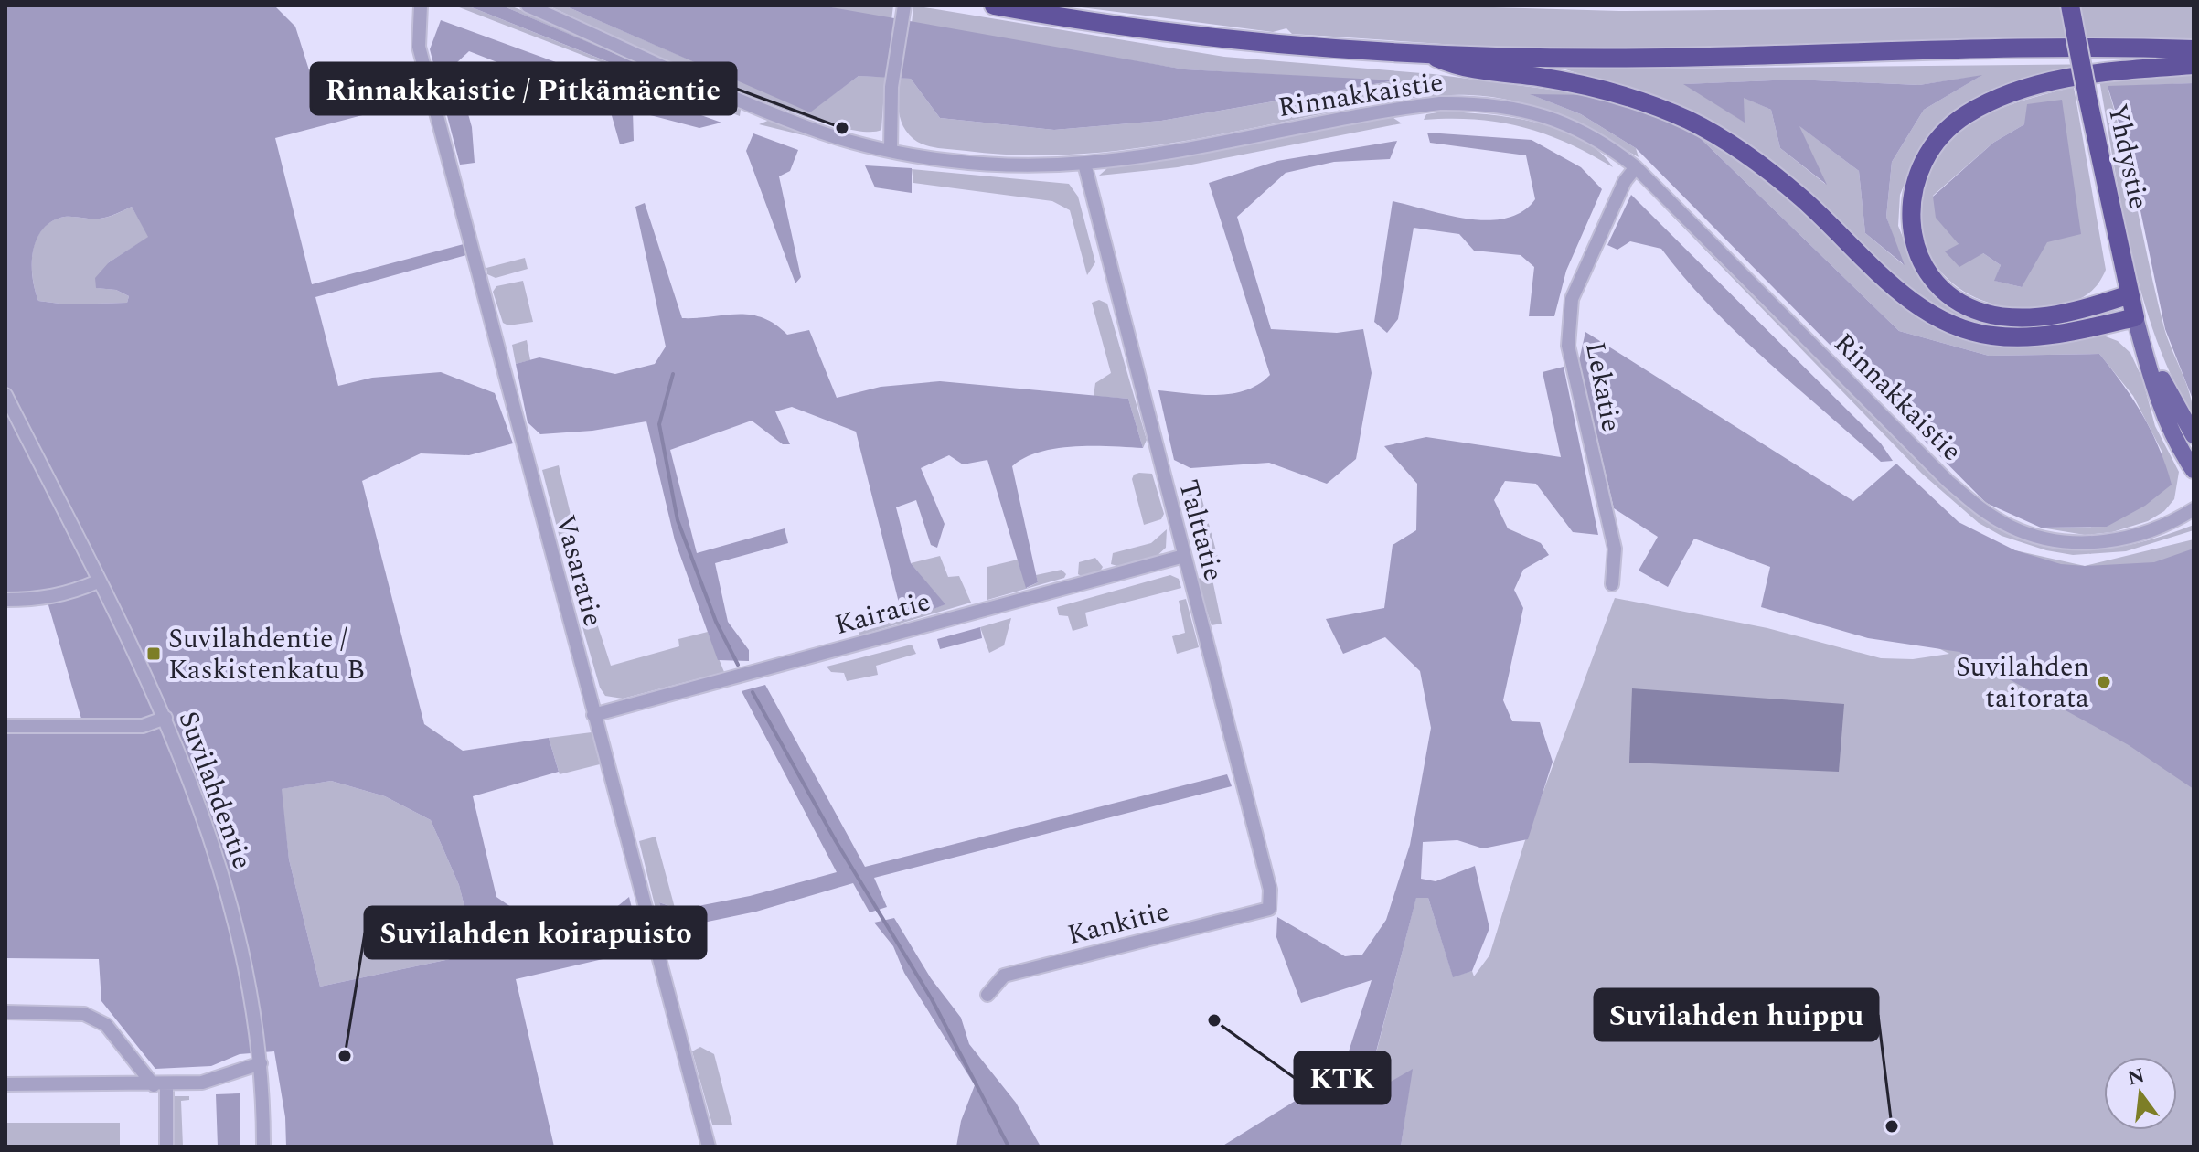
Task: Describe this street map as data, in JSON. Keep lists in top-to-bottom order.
{
  "streets": {
    "highway": ["Yhdystie"],
    "street": [
      "Rinnakkaistie",
      "Lekatie",
      "Talttatie",
      "Vasaratie",
      "Kairatie",
      "Suvilahdentie",
      "Kankitie"
    ]
  },
  "crossings": [
    ["Rinnakkaistie", "Lekatie"],
    ["Rinnakkaistie", "Talttatie"],
    ["Talttatie", "Kairatie"],
    ["Talttatie", "Kankitie"],
    ["Vasaratie", "Kairatie"]
  ],
  "places": {
    "other": [
      "Rinnakkaistie / Pitkämäentie",
      "Suvilahden taitorata",
      "KTK",
      "Suvilahden koirapuisto",
      "Suvilahden huippu"
    ],
    "transit": ["Suvilahdentie / Kaskistenkatu B"]
  },
  "north": "top"
}
